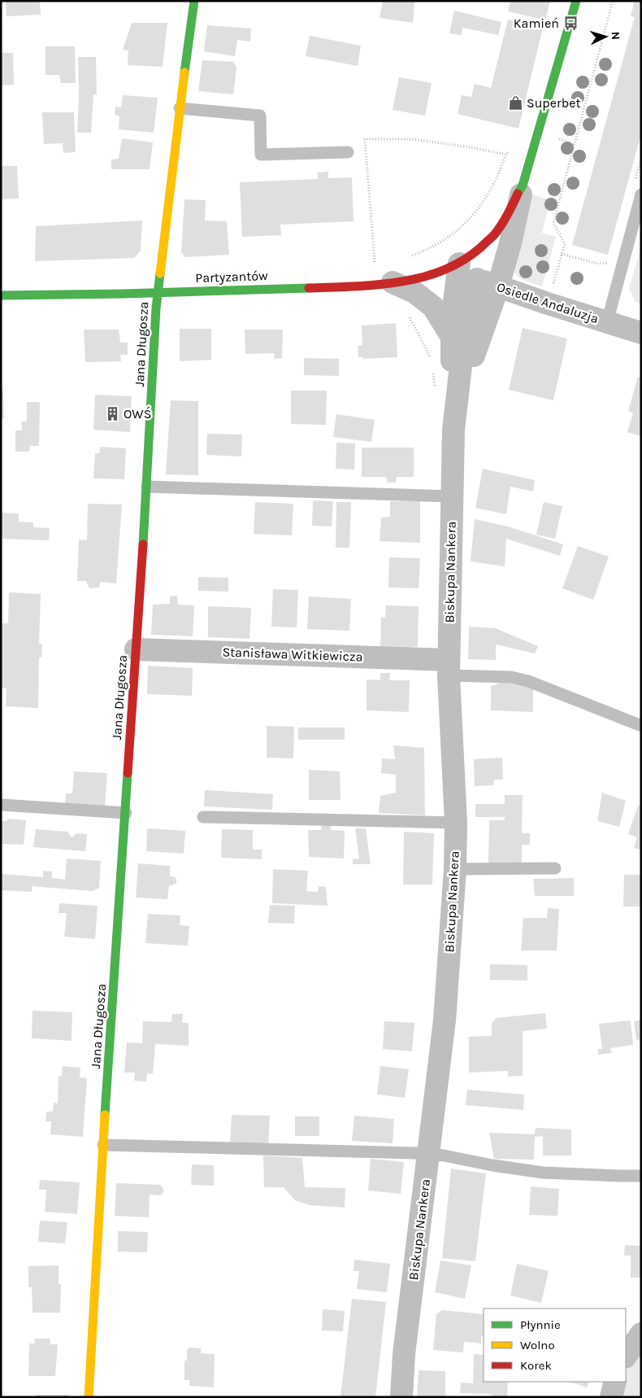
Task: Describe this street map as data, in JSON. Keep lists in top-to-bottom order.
{
  "streets": {
    "street": [
      "Partyzantów",
      "Osiedle Andaluzja",
      "Jana Długosza",
      "Biskupa Nankera",
      "Stanisława Witkiewicza"
    ]
  },
  "crossings": [
    ["Partyzantów", "Osiedle Andaluzja"],
    ["Partyzantów", "Jana Długosza"],
    ["Partyzantów", "Biskupa Nankera"],
    ["Osiedle Andaluzja", "Biskupa Nankera"],
    ["Jana Długosza", "Stanisława Witkiewicza"],
    ["Biskupa Nankera", "Stanisława Witkiewicza"]
  ],
  "places": {
    "bus stop": ["Kamień"],
    "shop": ["Superbet"],
    "building": ["OWŚ"]
  },
  "legend": ["Płynnie", "Wolno", "Korek"],
  "north": "right"
}
